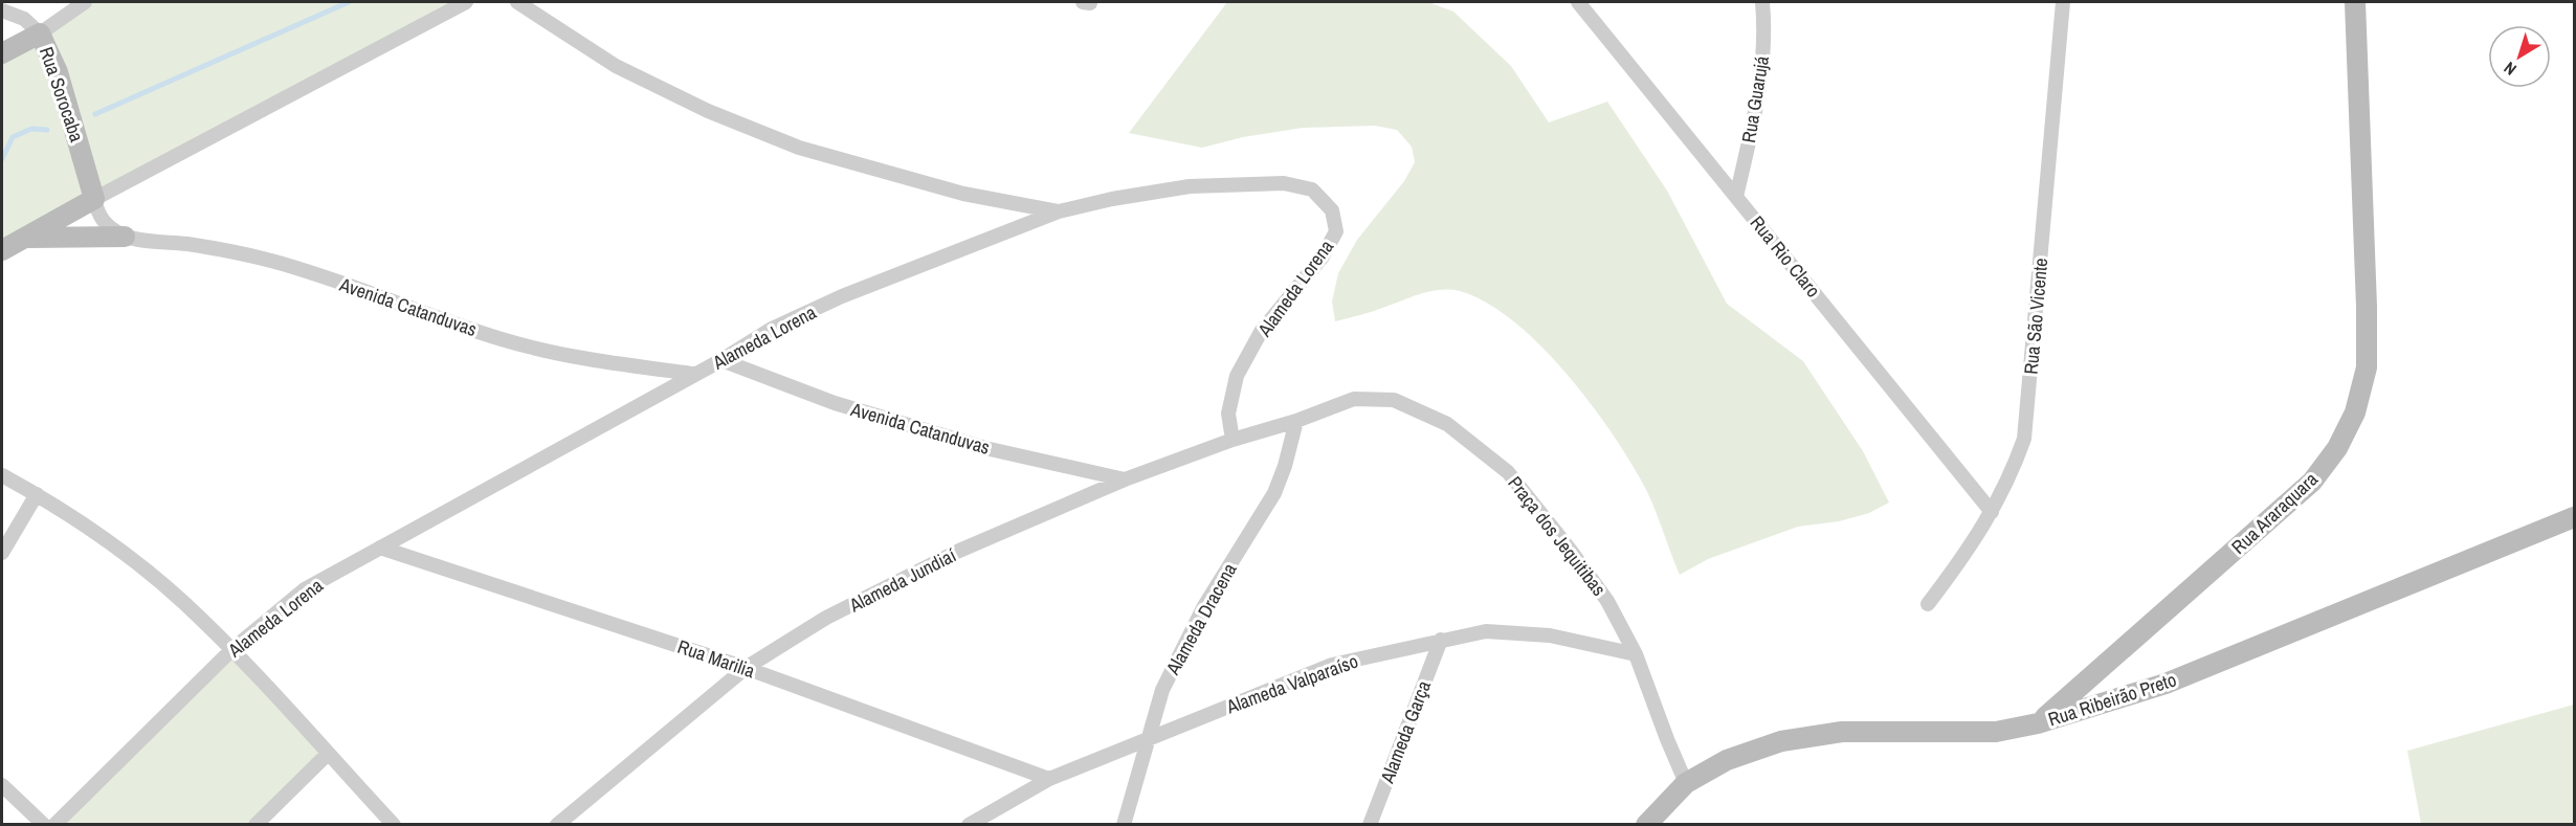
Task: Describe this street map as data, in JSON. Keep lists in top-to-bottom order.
{
  "streets": {
    "main road": ["Rua Sorocaba", "Rua Araraquara", "Rua Ribeirão Preto"],
    "street": [
      "Rua Guarujá",
      "Rua Rio Claro",
      "Alameda Lorena",
      "Avenida Catanduvas",
      "Rua São Vicente",
      "Praça dos Jequitibas",
      "Alameda Jundiaí",
      "Alameda Dracena",
      "Rua Marilia",
      "Alameda Valparaíso",
      "Alameda Garça"
    ]
  },
  "crossings": [
    ["Rua Guarujá", "Rua Rio Claro"],
    ["Rua Rio Claro", "Rua São Vicente"],
    ["Alameda Lorena", "Avenida Catanduvas"],
    ["Alameda Lorena", "Alameda Jundiaí"],
    ["Alameda Lorena", "Rua Marilia"],
    ["Avenida Catanduvas", "Alameda Jundiaí"],
    ["Rua Araraquara", "Rua Ribeirão Preto"],
    ["Praça dos Jequitibas", "Alameda Jundiaí"],
    ["Praça dos Jequitibas", "Alameda Dracena"],
    ["Praça dos Jequitibas", "Alameda Valparaíso"],
    ["Praça dos Jequitibas", "Rua Ribeirão Preto"],
    ["Alameda Jundiaí", "Alameda Dracena"],
    ["Alameda Jundiaí", "Rua Marilia"],
    ["Alameda Dracena", "Alameda Valparaíso"],
    ["Rua Marilia", "Alameda Valparaíso"],
    ["Alameda Valparaíso", "Alameda Garça"]
  ],
  "north": "bottom left"
}
